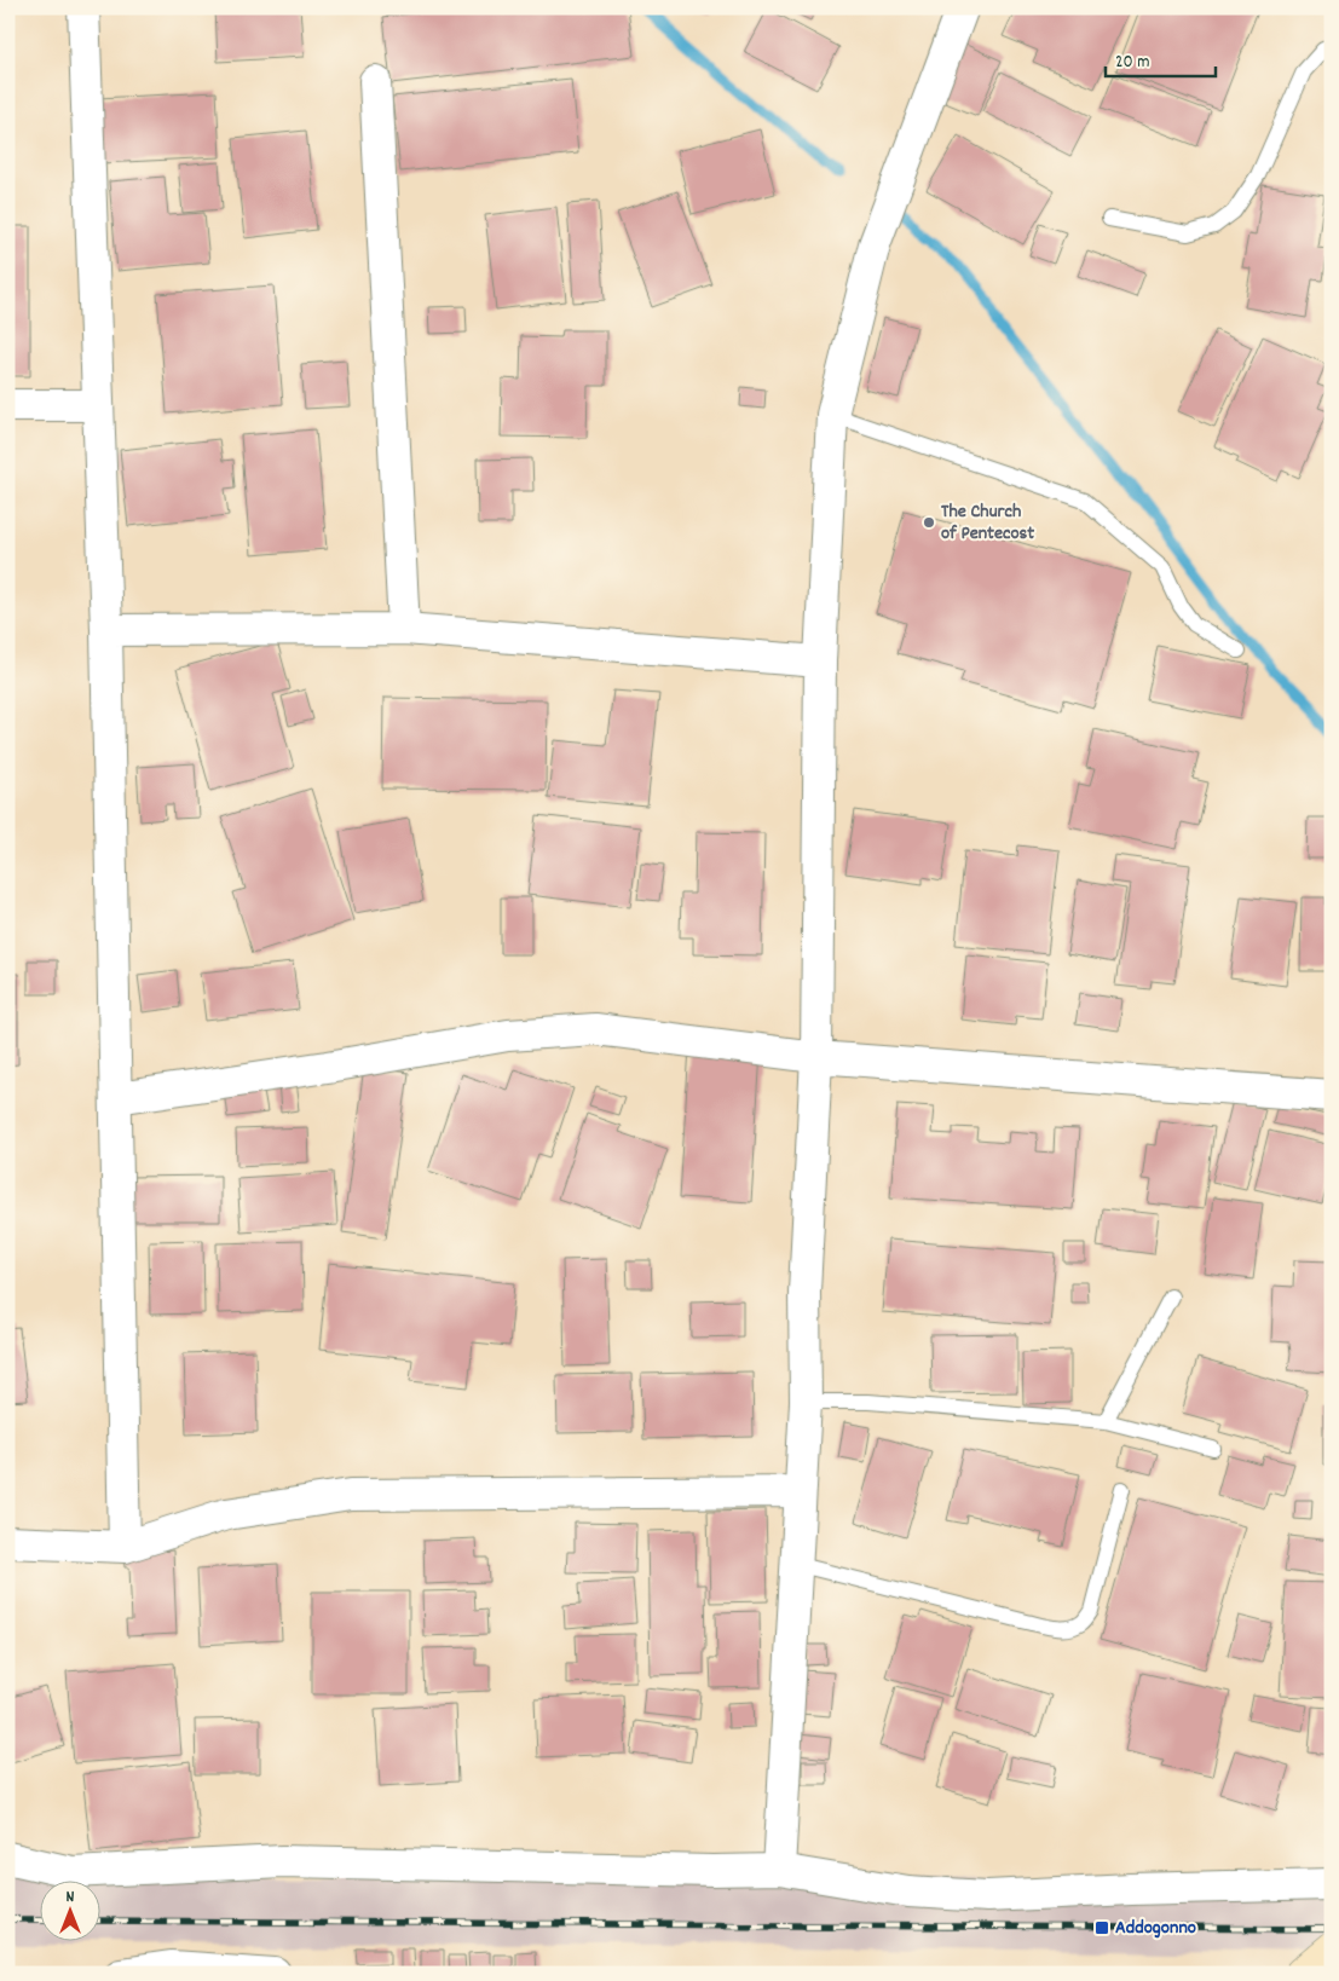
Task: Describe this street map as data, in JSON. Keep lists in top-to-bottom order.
{
  "places": {
    "other": ["The Church of Pentecost"],
    "transit": ["Addogonno"]
  },
  "scale_bar": "20 m",
  "north": "top"
}
